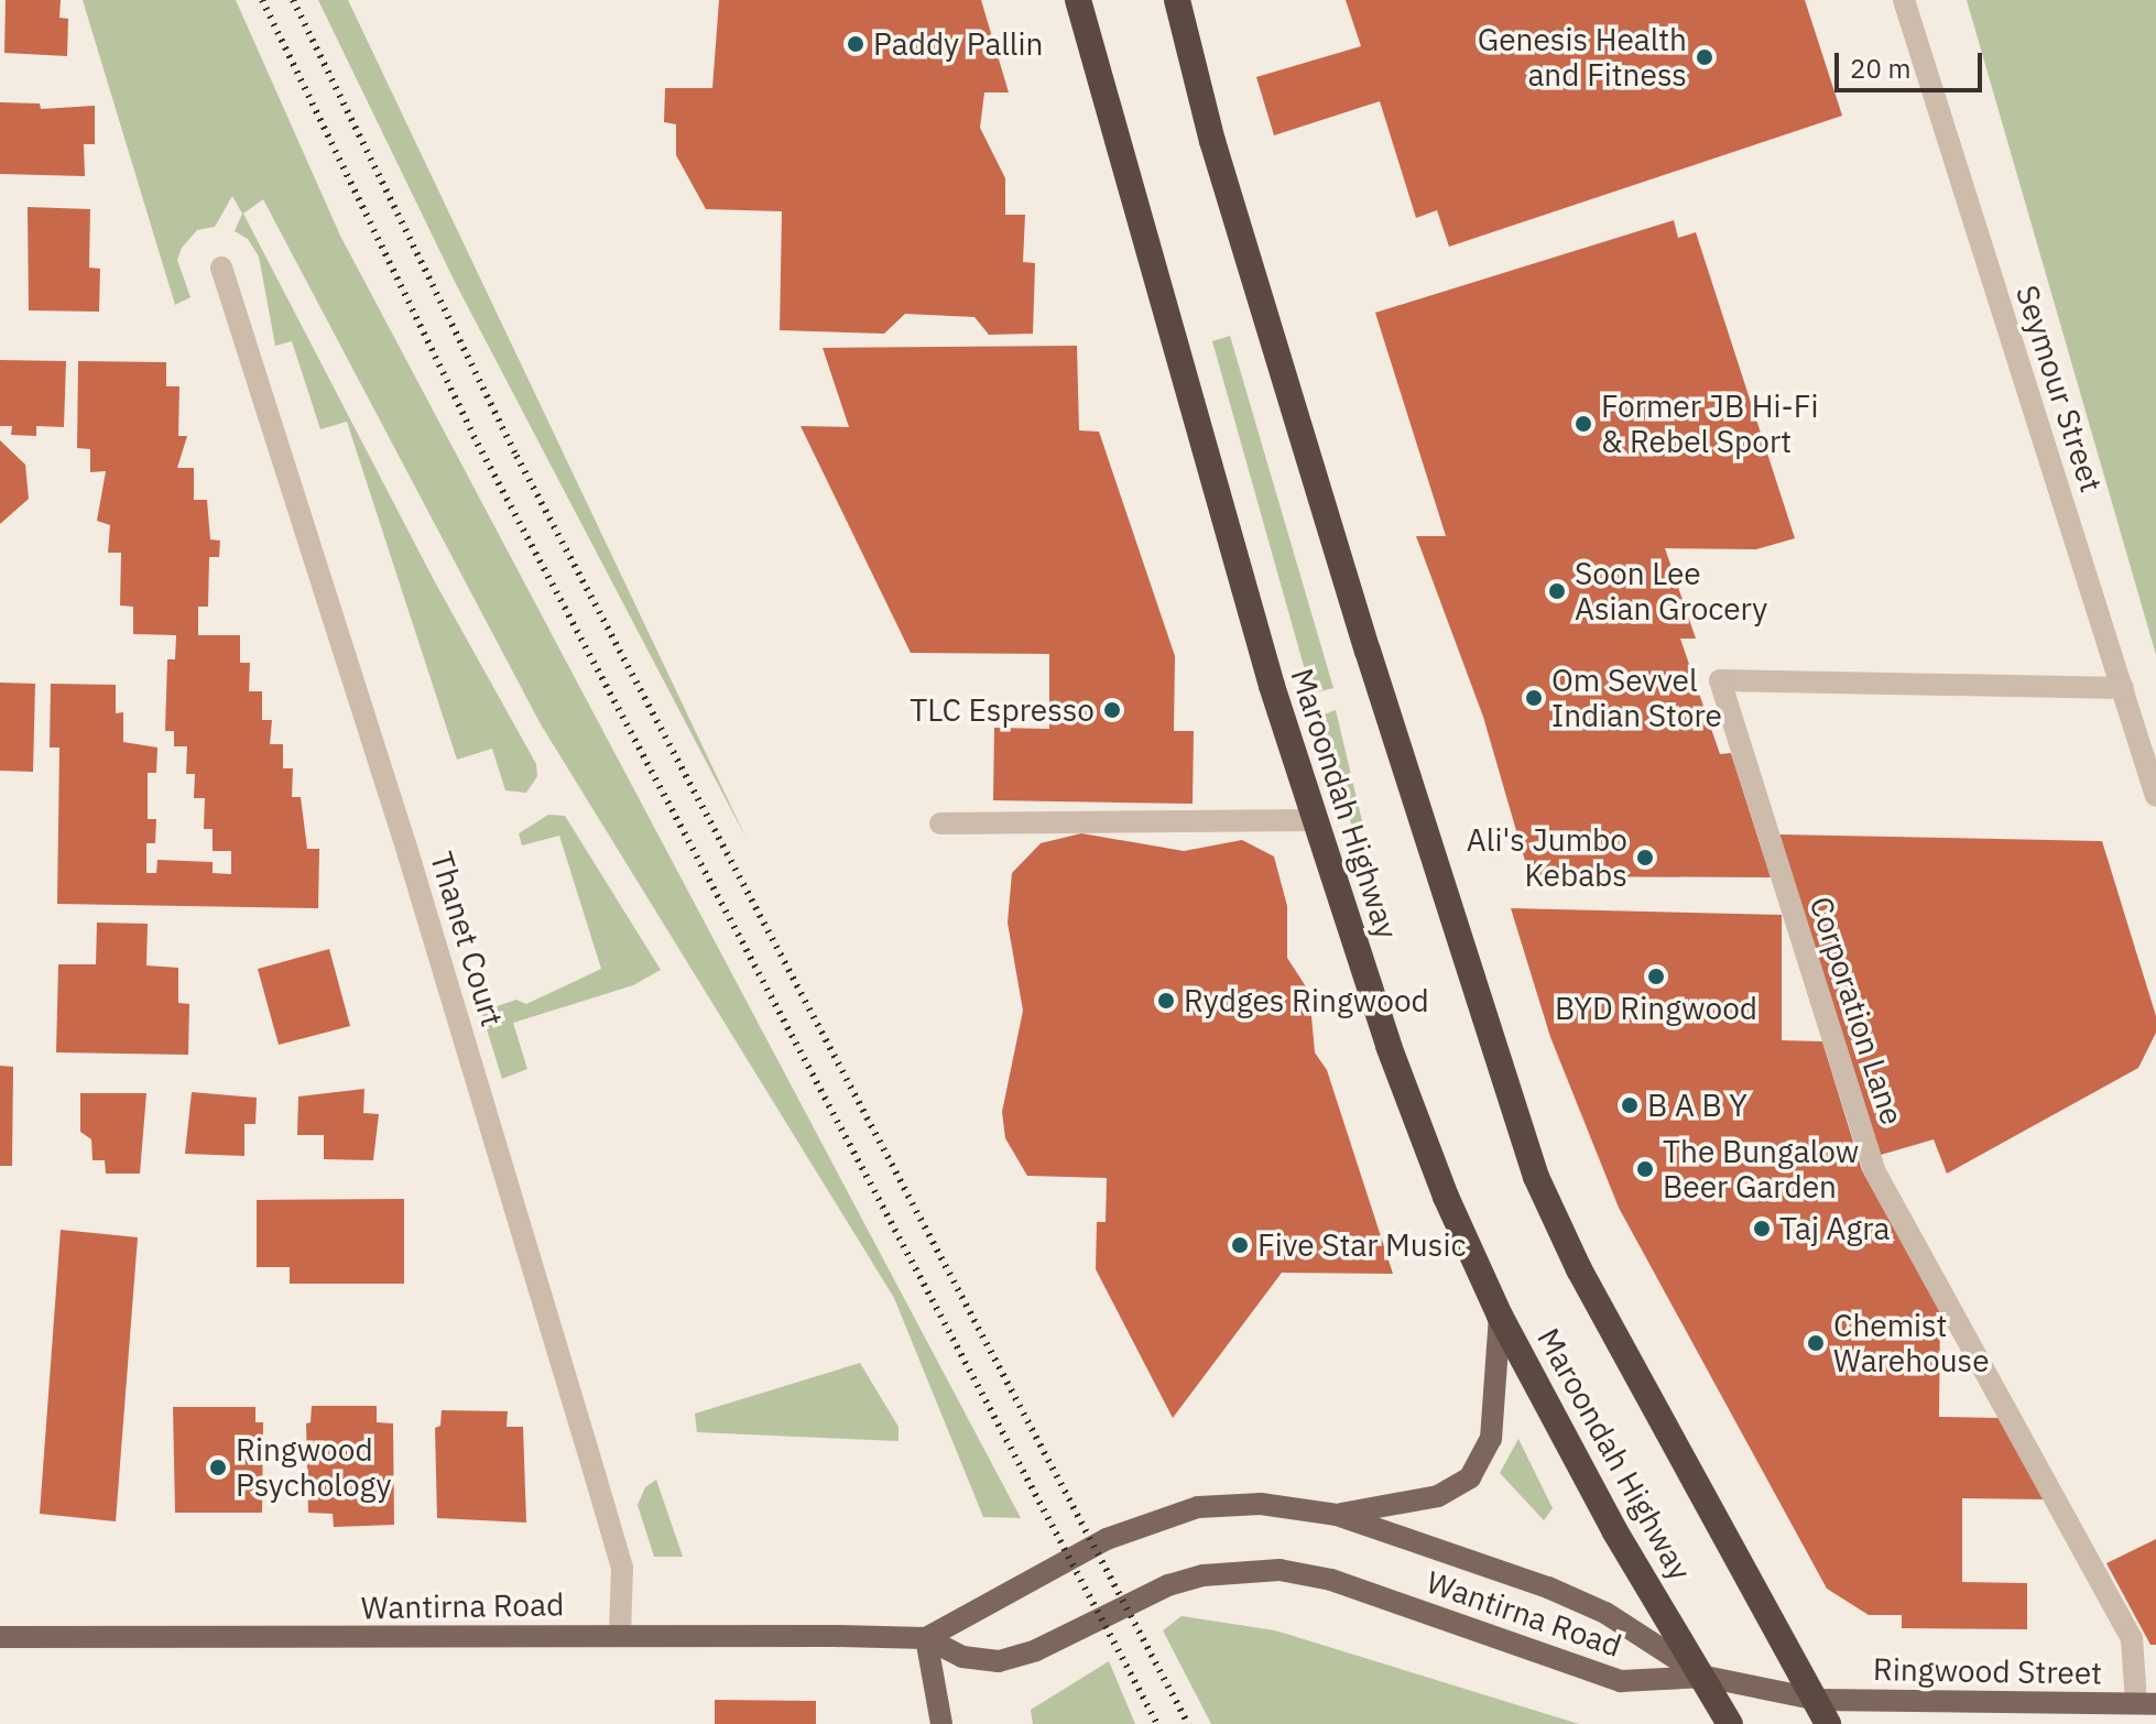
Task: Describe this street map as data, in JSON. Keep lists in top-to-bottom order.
{
  "streets": {
    "highway": ["Maroondah Highway"],
    "main road": ["Wantirna Road", "Ringwood Street"],
    "street": ["Seymour Street", "Thanet Court", "Corporation Lane"]
  },
  "crossings": [
    ["Seymour Street", "Corporation Lane"],
    ["Maroondah Highway", "Wantirna Road"],
    ["Maroondah Highway", "Ringwood Street"],
    ["Thanet Court", "Wantirna Road"],
    ["Corporation Lane", "Ringwood Street"],
    ["Wantirna Road", "Ringwood Street"]
  ],
  "places": [
    "Paddy Pallin",
    "Genesis Health and Fitness",
    "Former JB Hi-Fi & Rebel Sport",
    "Soon Lee Asian Grocery",
    "Om Sevvel Indian Store",
    "TLC Espresso",
    "Ali's Jumbo Kebabs",
    "BYD Ringwood",
    "Rydges Ringwood",
    "B A B Y",
    "The Bungalow Beer Garden",
    "Taj Agra",
    "Five Star Music",
    "Chemist Warehouse",
    "Ringwood Psychology"
  ],
  "scale_bar": "20 m"
}
